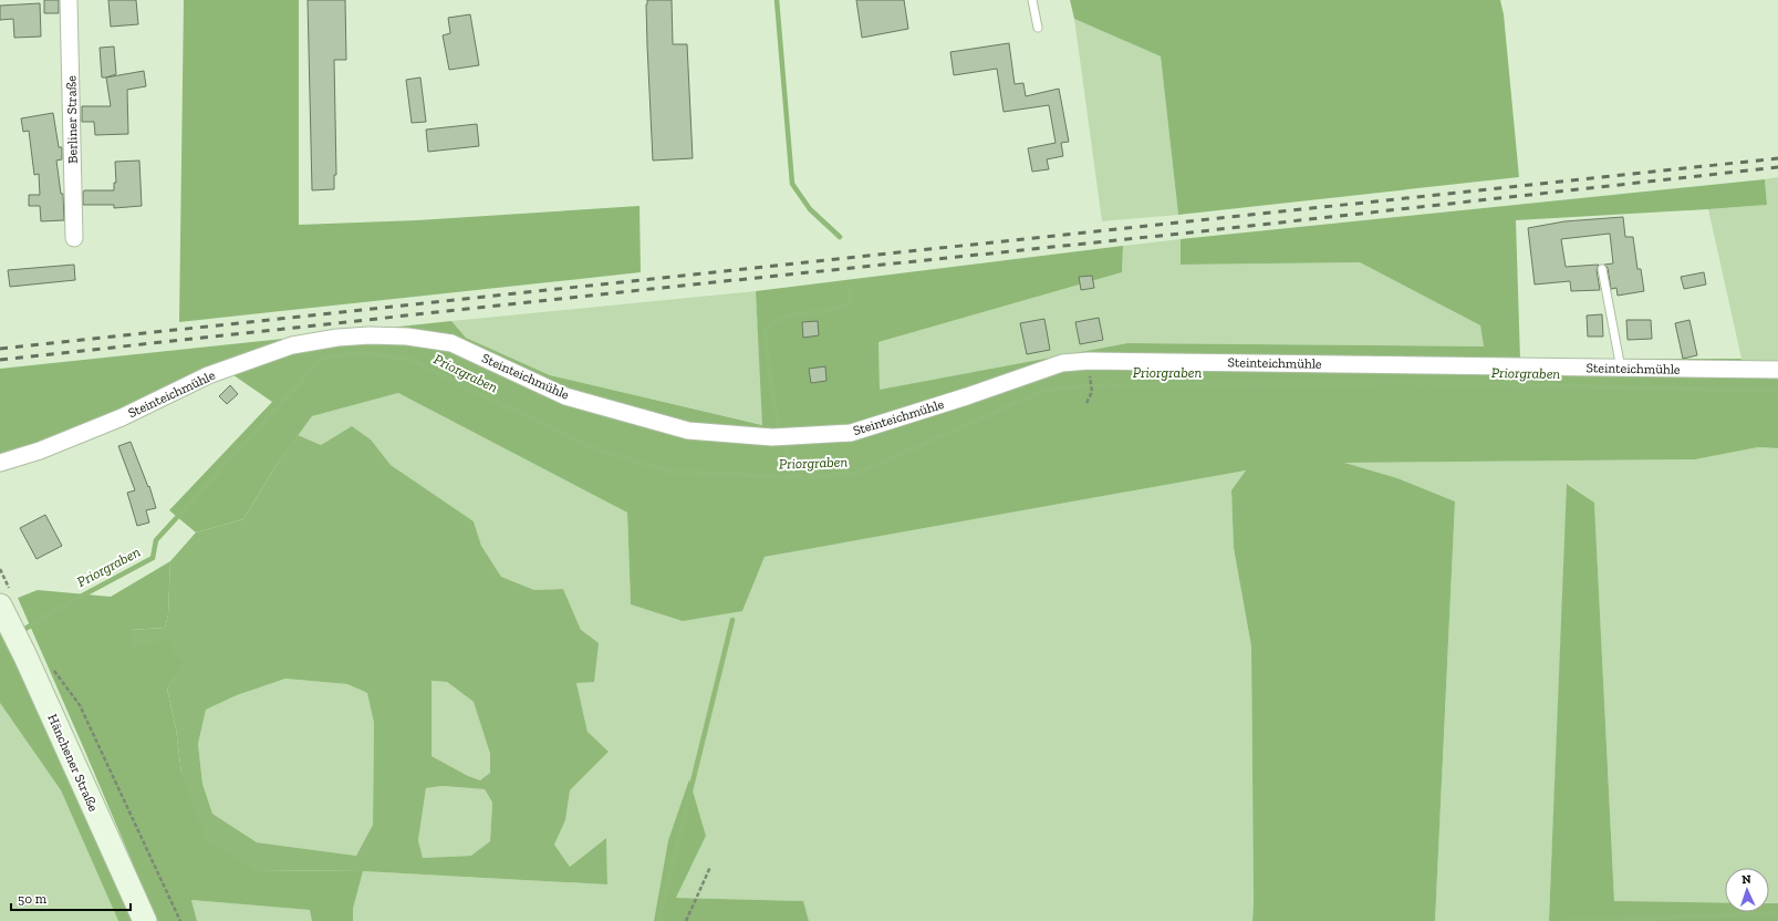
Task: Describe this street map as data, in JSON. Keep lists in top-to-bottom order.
{
  "streets": {
    "main road": ["Hänchener Straße"],
    "street": ["Berliner Straße", "Steinteichmühle"]
  },
  "water": ["Priorgraben"],
  "scale_bar": "50 m",
  "north": "top"
}
